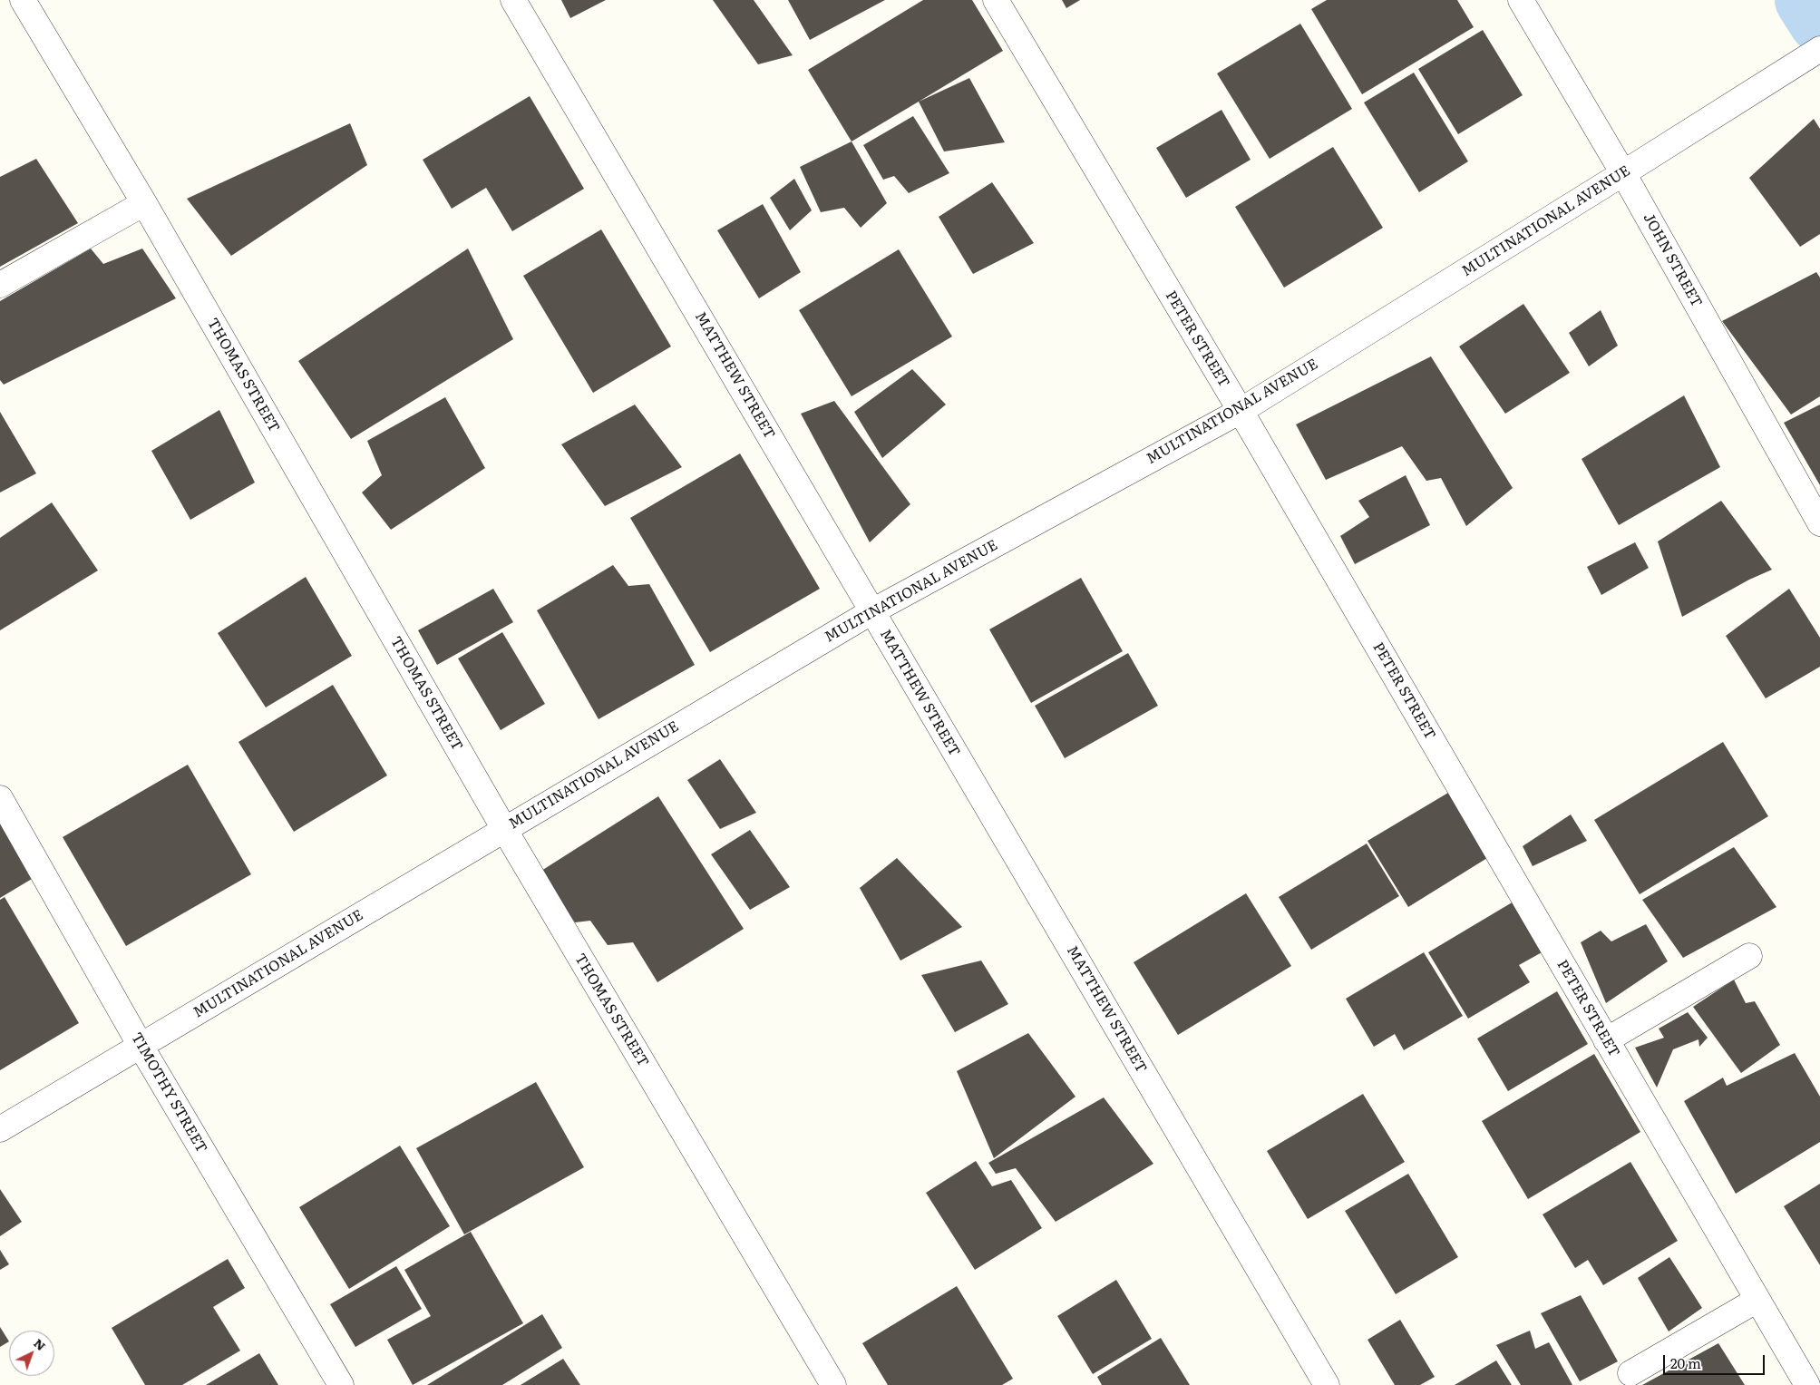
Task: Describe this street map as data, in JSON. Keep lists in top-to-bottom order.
{
  "streets": {
    "street": [
      "MULTINATIONAL AVENUE",
      "JOHN STREET",
      "PETER STREET",
      "THOMAS STREET",
      "MATTHEW STREET",
      "TIMOTHY STREET"
    ]
  },
  "crossings": [
    ["MULTINATIONAL AVENUE", "JOHN STREET"],
    ["MULTINATIONAL AVENUE", "PETER STREET"],
    ["MULTINATIONAL AVENUE", "THOMAS STREET"],
    ["MULTINATIONAL AVENUE", "MATTHEW STREET"],
    ["MULTINATIONAL AVENUE", "TIMOTHY STREET"]
  ],
  "scale_bar": "20 m",
  "north": "top right"
}
